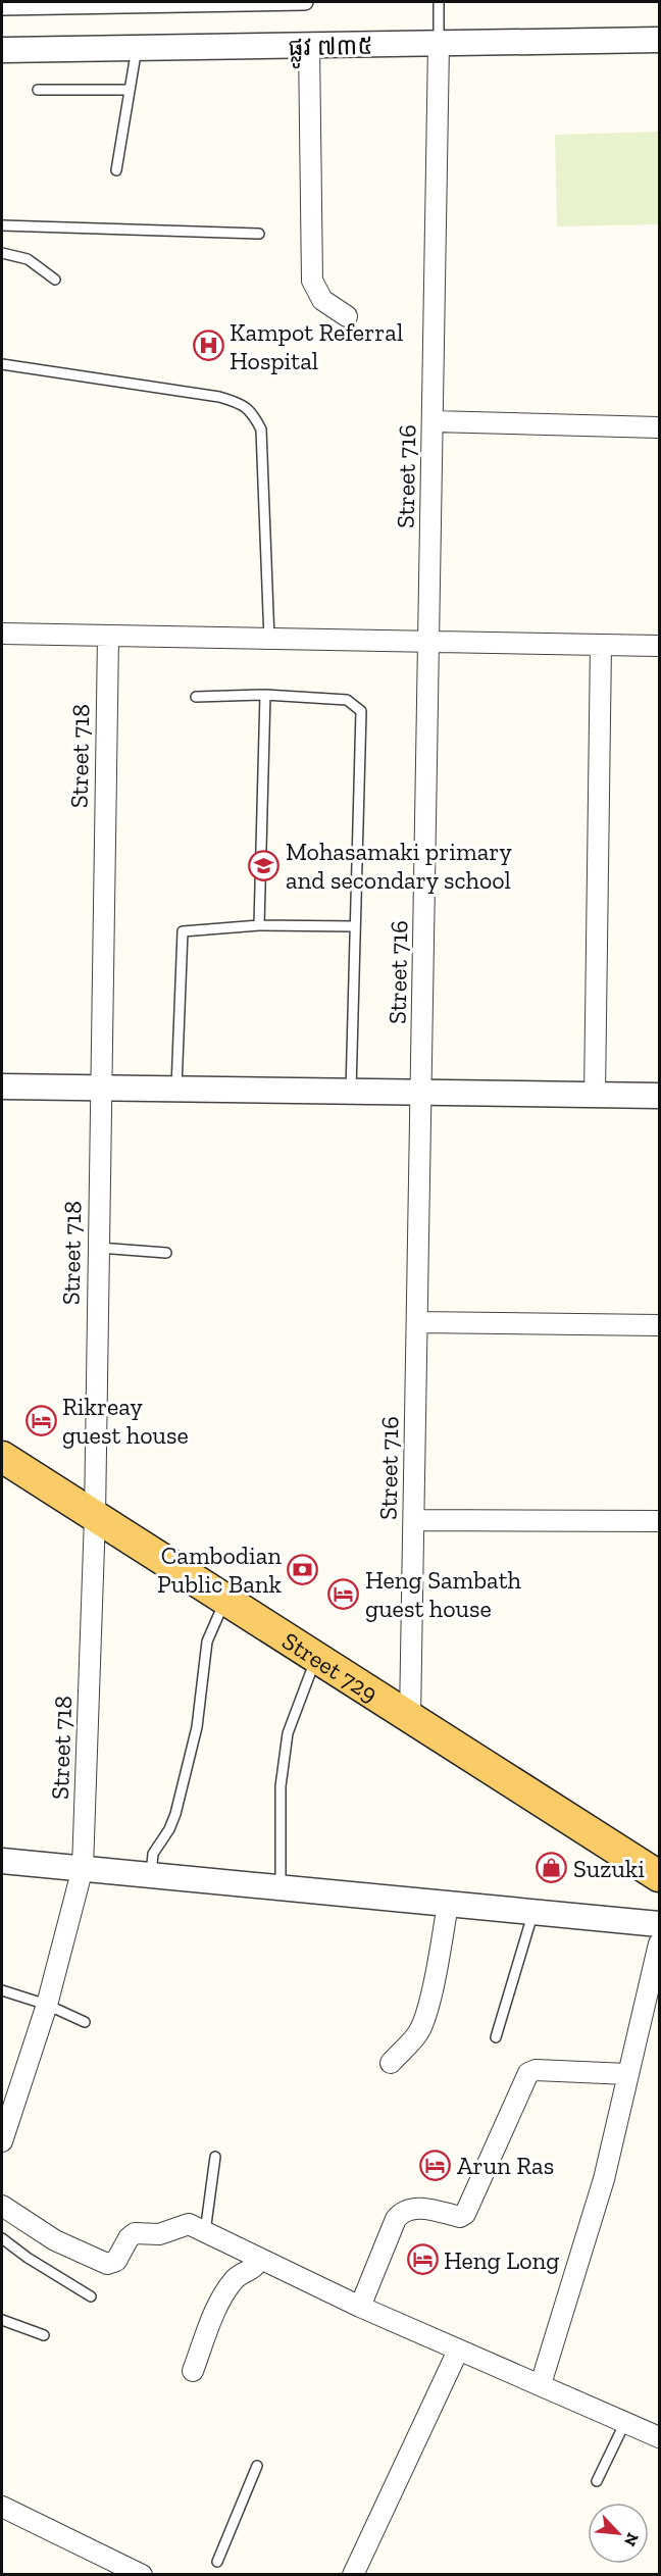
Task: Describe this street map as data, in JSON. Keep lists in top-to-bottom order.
{
  "streets": {
    "main road": ["Street 729"],
    "street": ["ផ្លូវ ៧៣៥", "Street 716", "Street 718"]
  },
  "crossings": [
    ["ផ្លូវ ៧៣៥", "Street 716"],
    ["Street 716", "Street 729"],
    ["Street 718", "Street 729"]
  ],
  "places": {
    "hospital": ["Kampot Referral Hospital"],
    "school or university": ["Mohasamaki primary and secondary school"],
    "hotel": [
      "Rikreay guest house",
      "Heng Sambath guest house",
      "Arun Ras",
      "Heng Long"
    ],
    "bank": ["Cambodian Public Bank"],
    "shop": ["Suzuki"]
  },
  "north": "bottom right"
}
